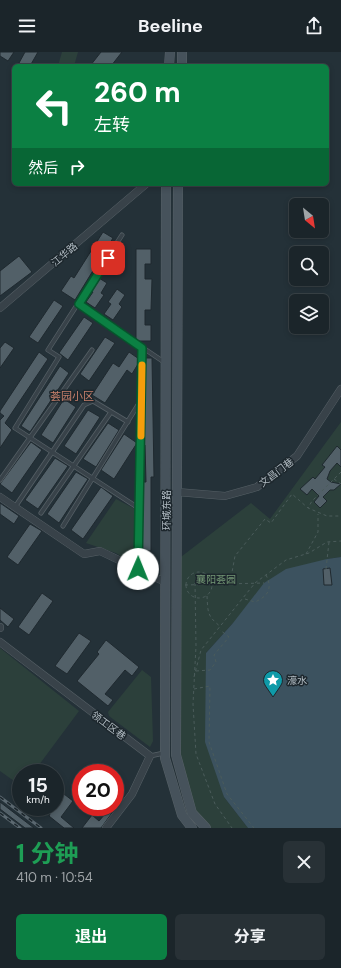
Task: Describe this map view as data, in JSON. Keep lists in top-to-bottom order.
{
  "streets": {
    "main road": ["环城东路"],
    "street": ["江华路", "文昌门巷", "领工区巷"]
  },
  "crossings": [
    ["文昌门巷", "环城东路"]
  ],
  "districts": ["荟园小区"],
  "parks": ["襄阳荟园"],
  "places": {
    "place": ["濠水"]
  },
  "north": "bottom right",
  "page": {
    "header": "Beeline",
    "turn": ["260 m", "左转"],
    "then": "然后",
    "speed": "15 km/h",
    "limit": "20",
    "heading": ["1 分钟", "410 m · 10:54"],
    "buttons": ["退出", "分享"]
  }
}
